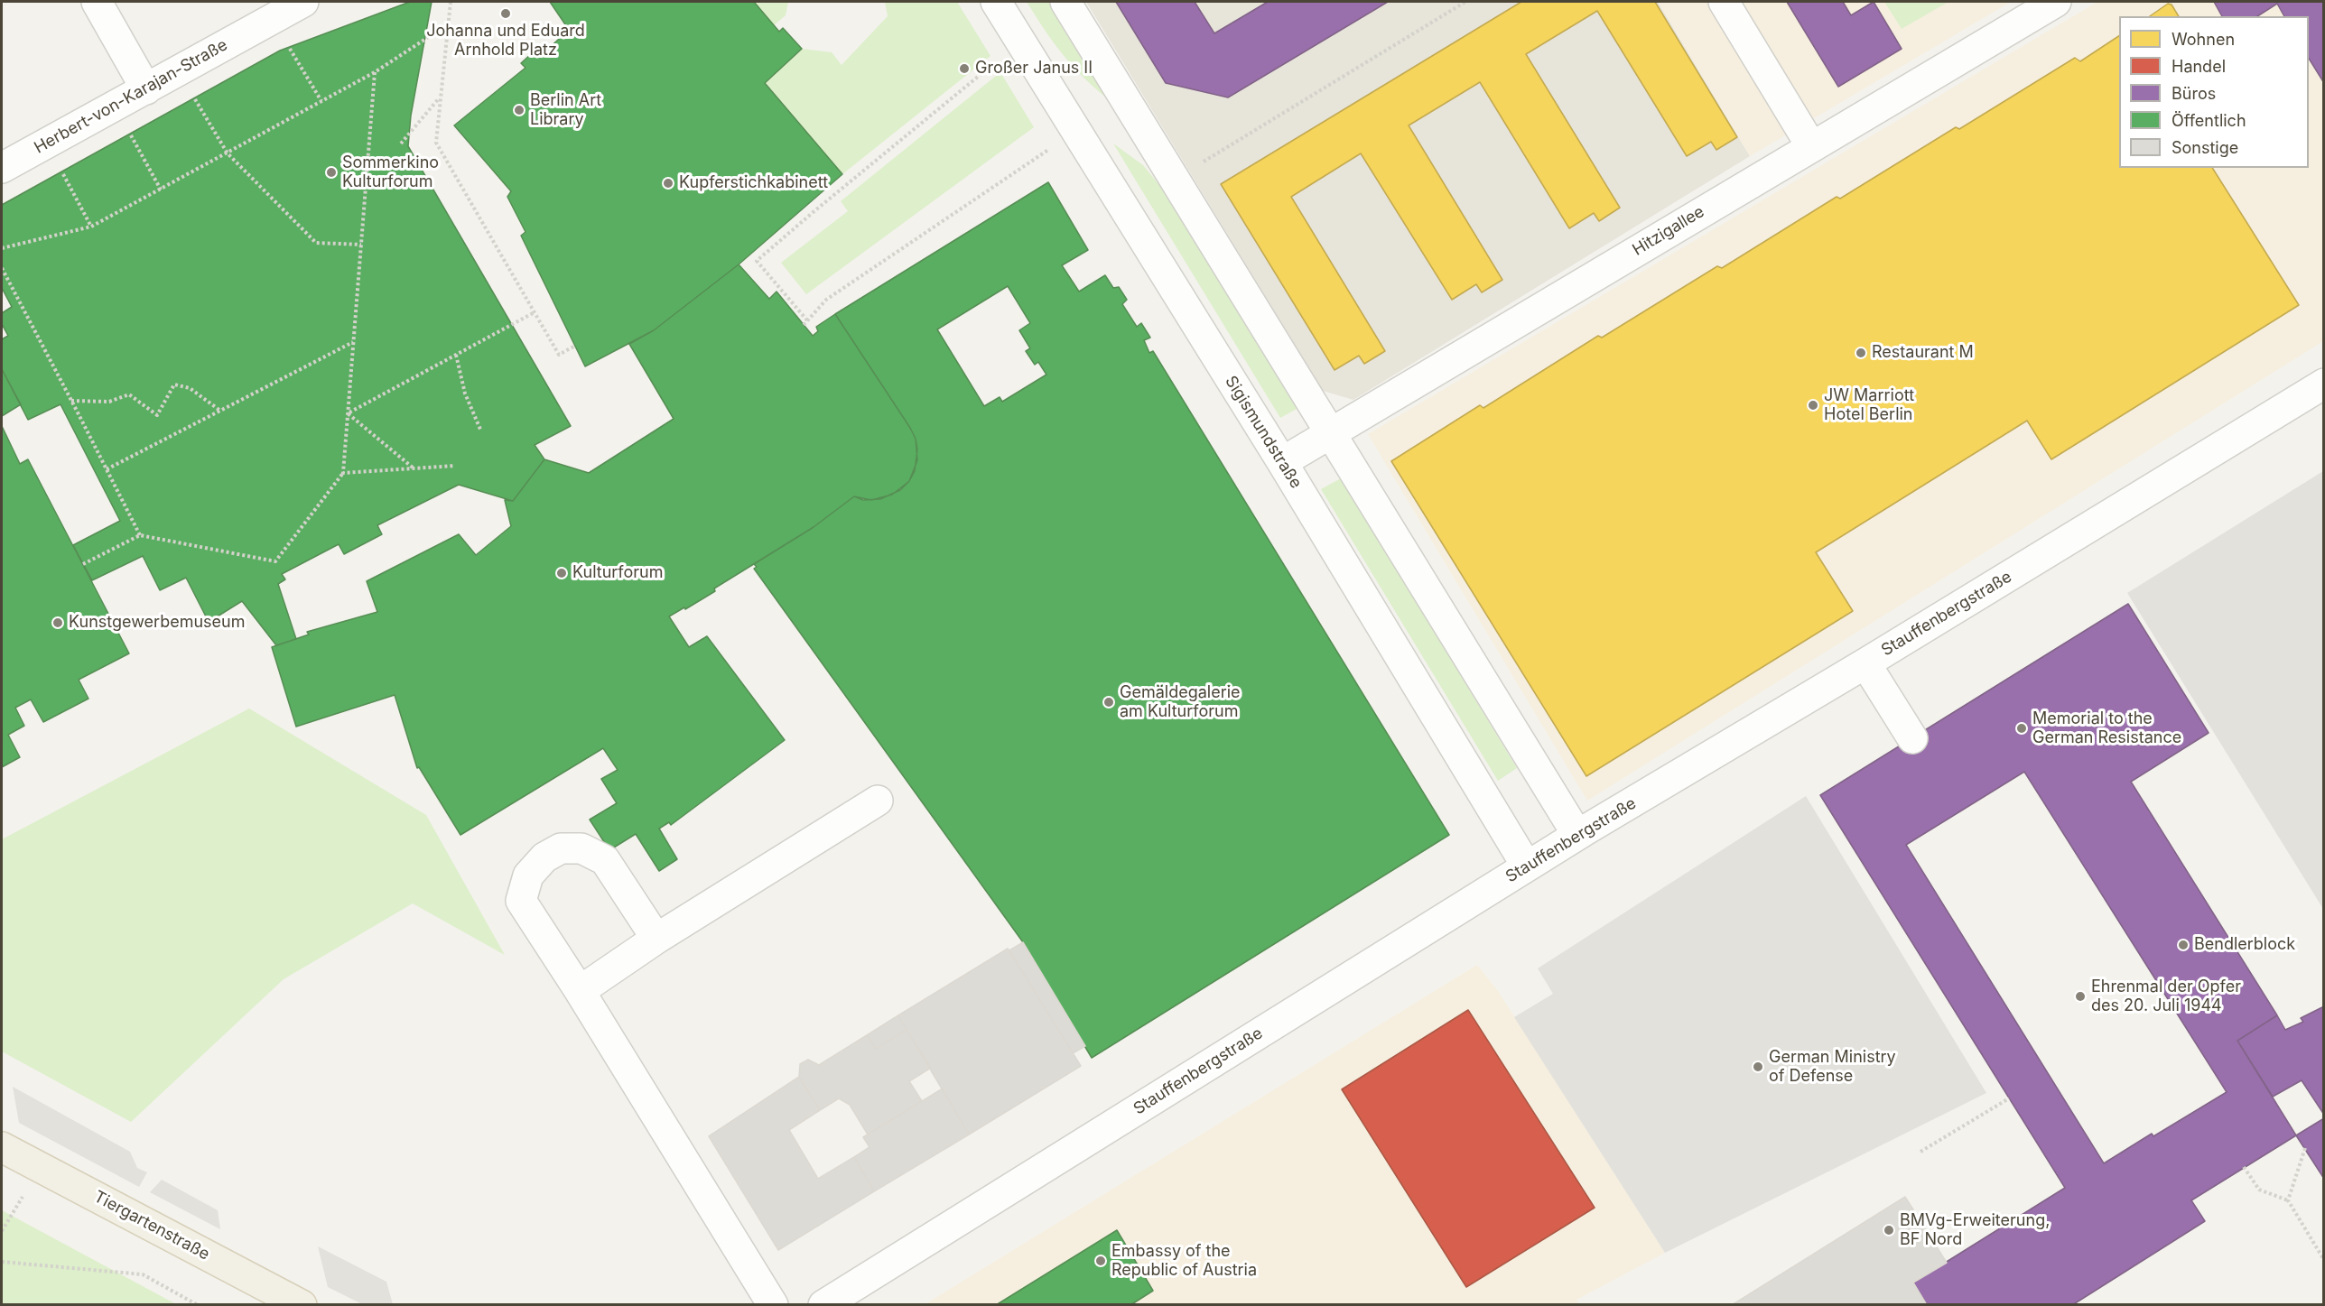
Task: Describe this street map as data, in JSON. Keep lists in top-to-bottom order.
{
  "streets": {
    "main road": ["Tiergartenstraße"],
    "street": [
      "Herbert-von-Karajan-Straße",
      "Hitzigallee",
      "Sigismundstraße",
      "Stauffenbergstraße"
    ]
  },
  "crossings": [
    ["Hitzigallee", "Sigismundstraße"],
    ["Sigismundstraße", "Stauffenbergstraße"]
  ],
  "places": [
    "Johanna und Eduard Arnhold Platz",
    "Großer Janus II",
    "Berlin Art Library",
    "Sommerkino Kulturforum",
    "Kupferstichkabinett",
    "Restaurant M",
    "JW Marriott Hotel Berlin",
    "Kulturforum",
    "Kunstgewerbemuseum",
    "Gemäldegalerie am Kulturforum",
    "Memorial to the German Resistance",
    "Bendlerblock",
    "Ehrenmal der Opfer des 20. Juli 1944",
    "German Ministry of Defense",
    "BMVg-Erweiterung, BF Nord",
    "Embassy of the Republic of Austria"
  ],
  "legend": [
    "Wohnen",
    "Handel",
    "Büros",
    "Öffentlich",
    "Sonstige"
  ]
}
